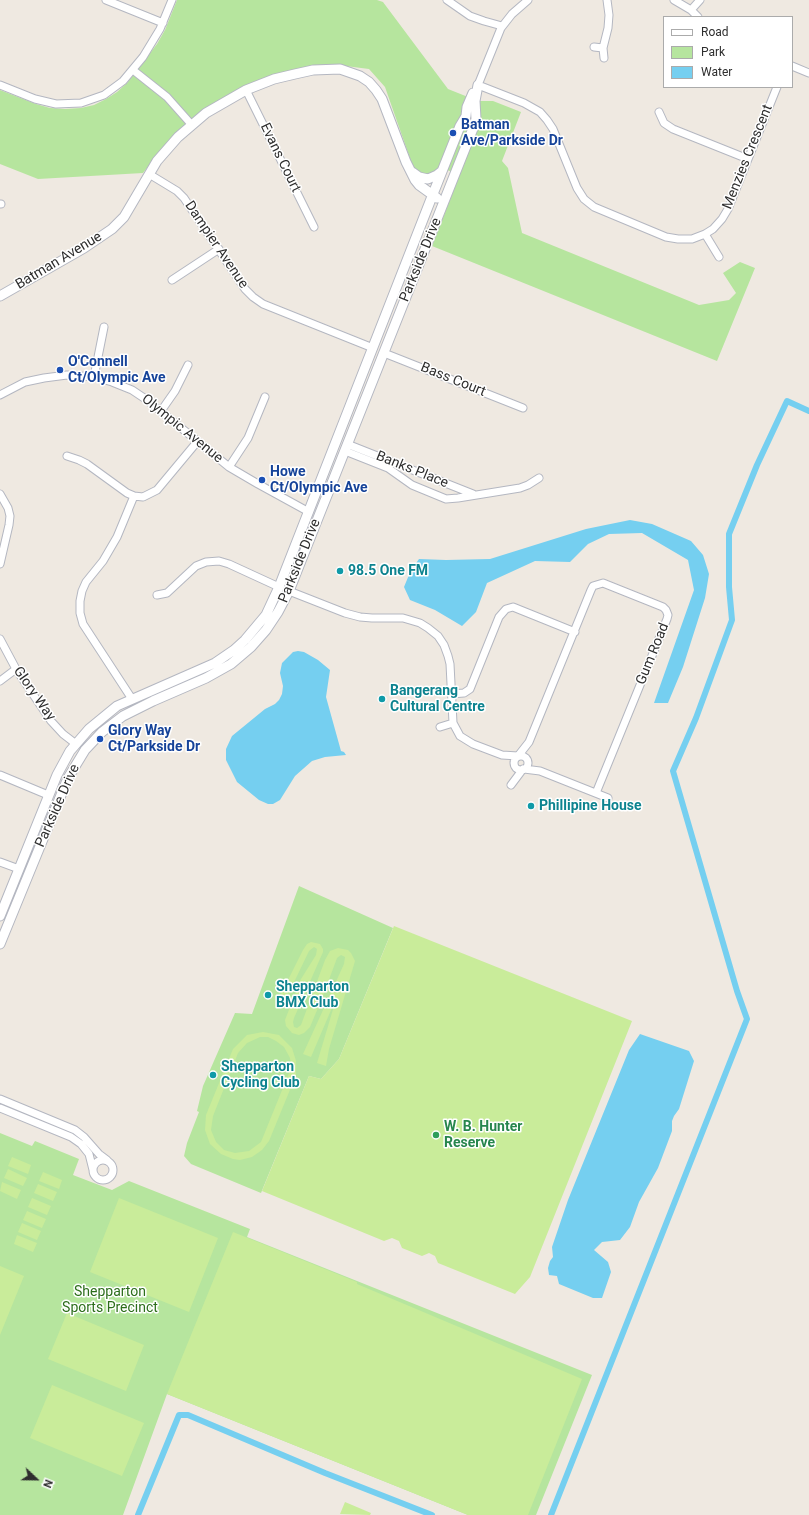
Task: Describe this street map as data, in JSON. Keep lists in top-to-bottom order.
{
  "streets": {
    "street": [
      "Menzies Crescent",
      "Evans Court",
      "Dampier Avenue",
      "Parkside Drive",
      "Batman Avenue",
      "Bass Court",
      "Olympic Avenue",
      "Banks Place",
      "Gum Road",
      "Glory Way"
    ]
  },
  "crossings": [
    ["Menzies Crescent", "Parkside Drive"],
    ["Evans Court", "Batman Avenue"],
    ["Dampier Avenue", "Parkside Drive"],
    ["Dampier Avenue", "Batman Avenue"],
    ["Parkside Drive", "Batman Avenue"],
    ["Parkside Drive", "Bass Court"],
    ["Parkside Drive", "Olympic Avenue"],
    ["Parkside Drive", "Banks Place"],
    ["Parkside Drive", "Glory Way"]
  ],
  "parks": ["Shepparton Sports Precinct"],
  "places": [
    "Batman Ave/Parkside Dr",
    "O'Connell Ct/Olympic Ave",
    "Howe Ct/Olympic Ave",
    "98.5 One FM",
    "Bangerang Cultural Centre",
    "Glory Way Ct/Parkside Dr",
    "Phillipine House",
    "Shepparton BMX Club",
    "Shepparton Cycling Club",
    "W. B. Hunter Reserve"
  ],
  "legend": ["Road", "Park", "Water"],
  "north": "right"
}
